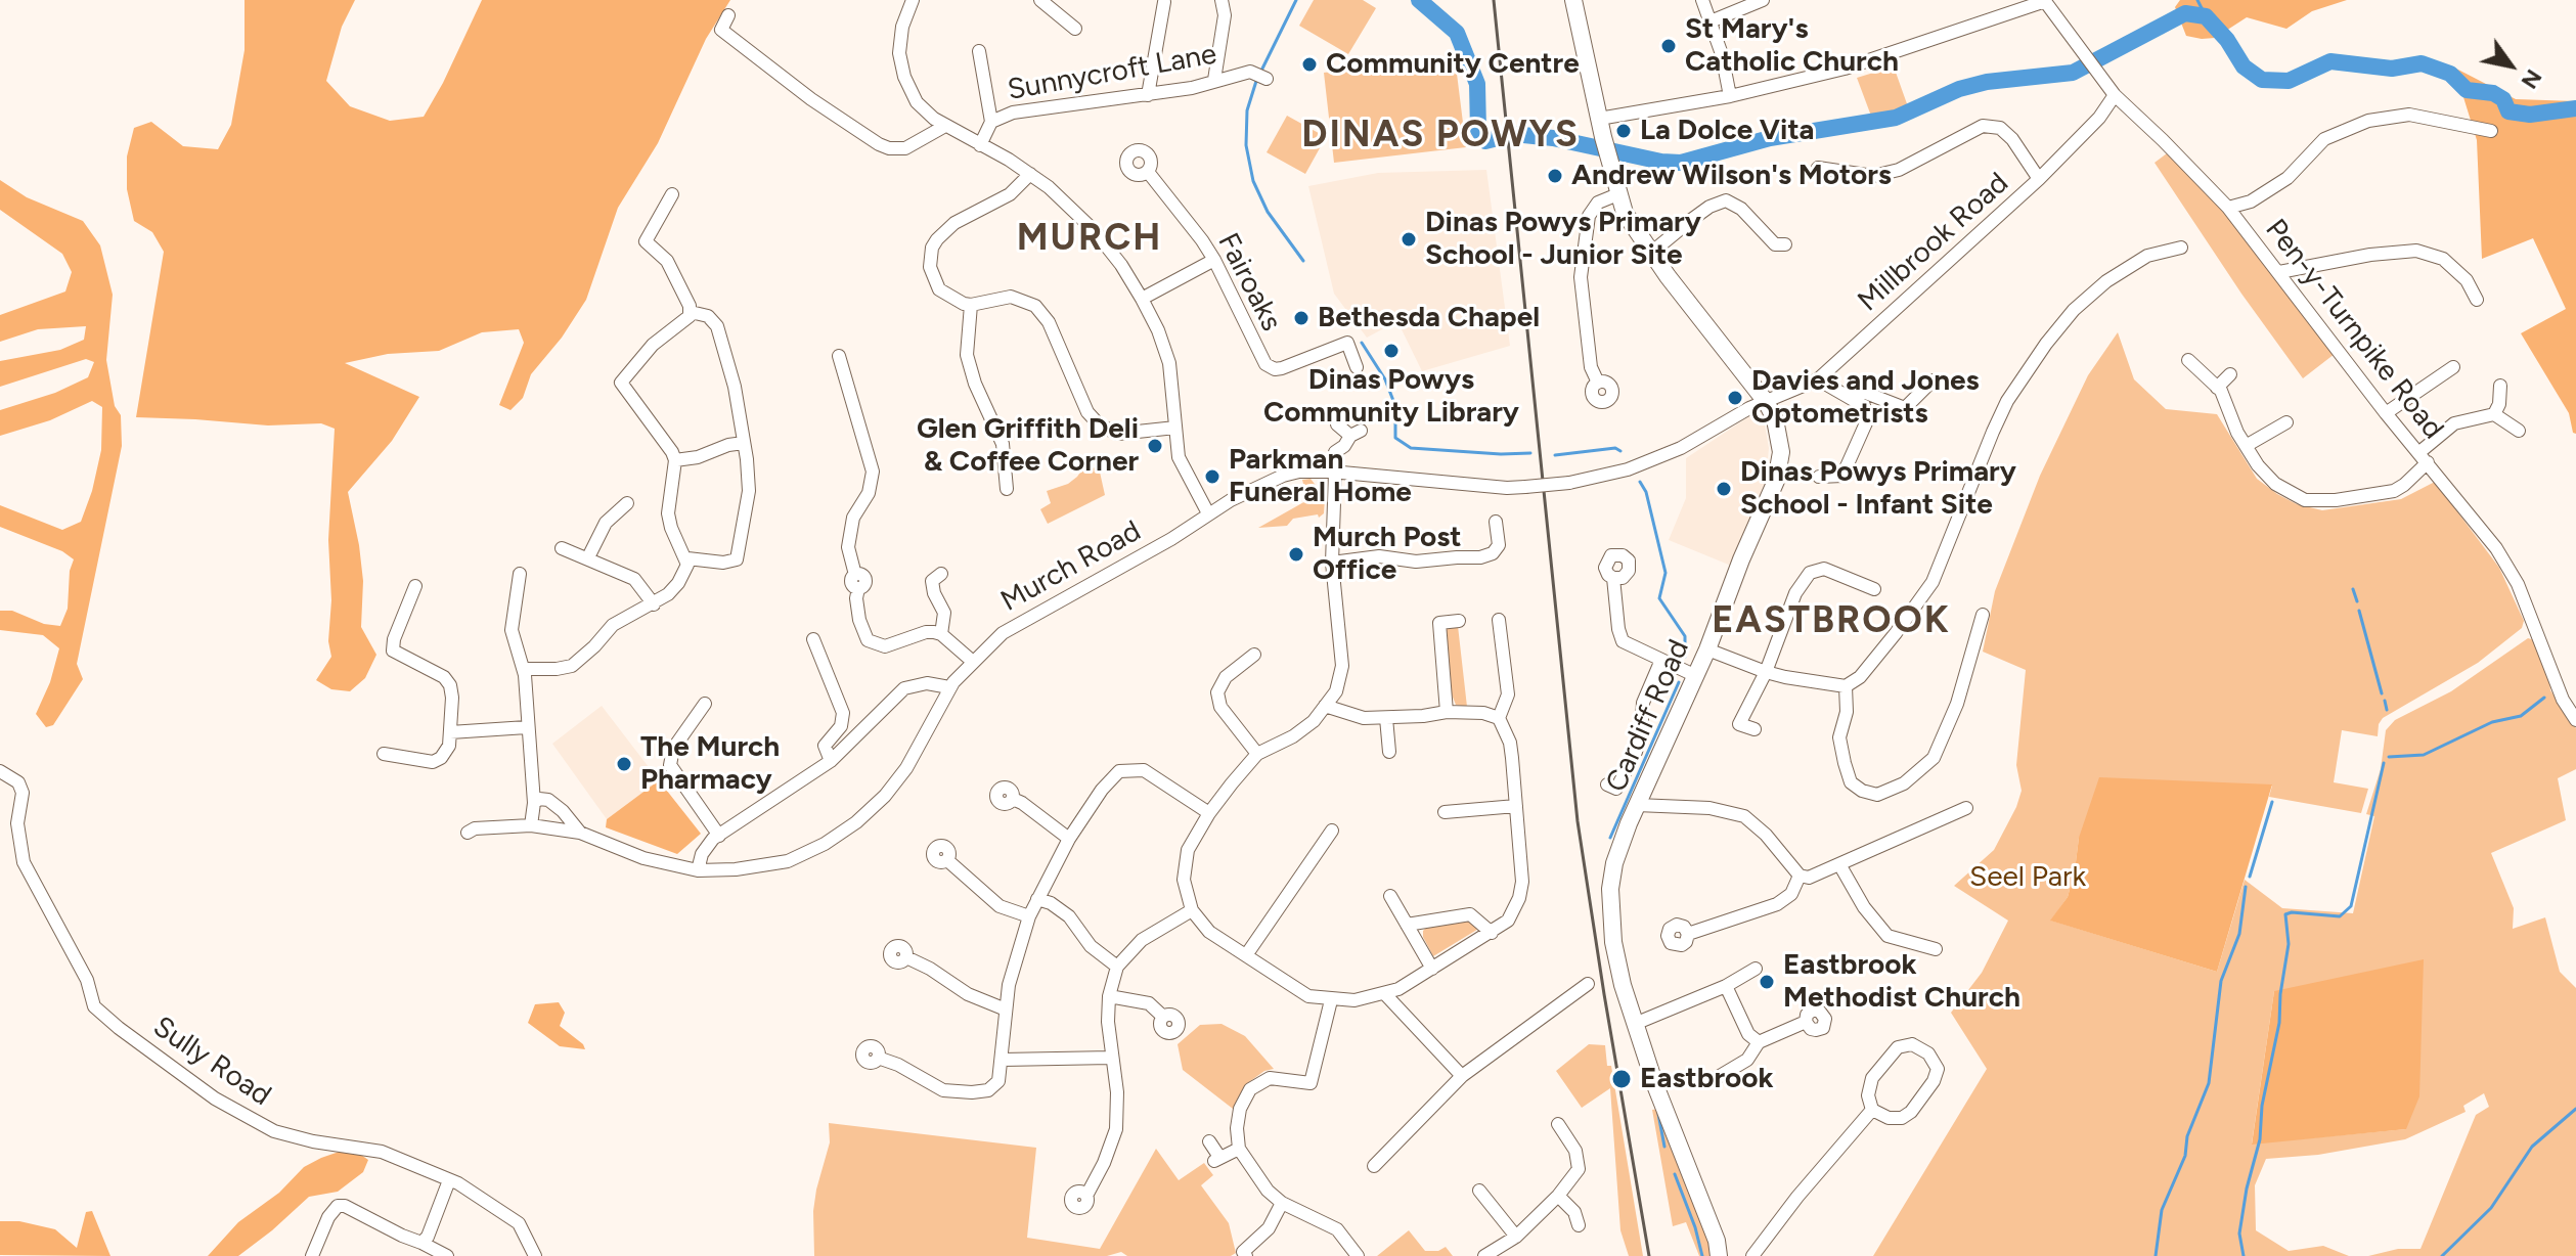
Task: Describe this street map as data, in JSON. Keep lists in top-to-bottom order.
{
  "streets": {
    "main road": ["Cardiff Road"],
    "street": [
      "Sunnycroft Lane",
      "Millbrook Road",
      "Fairoaks",
      "Pen-y-Turnpike Road",
      "Murch Road",
      "Sully Road"
    ]
  },
  "crossings": [
    ["Millbrook Road", "Pen-y-Turnpike Road"],
    ["Millbrook Road", "Murch Road"],
    ["Millbrook Road", "Cardiff Road"],
    ["Murch Road", "Cardiff Road"]
  ],
  "districts": ["DINAS POWYS", "MURCH", "EASTBROOK"],
  "parks": ["Seel Park"],
  "places": [
    "St Mary's Catholic Church",
    "Community Centre",
    "La Dolce Vita",
    "Andrew Wilson's Motors",
    "Dinas Powys Primary School - Junior Site",
    "Bethesda Chapel",
    "Dinas Powys Community Library",
    "Davies and Jones Optometrists",
    "Glen Griffith Deli & Coffee Corner",
    "Parkman Funeral Home",
    "Dinas Powys Primary School - Infant Site",
    "Murch Post Office",
    "The Murch Pharmacy",
    "Eastbrook Methodist Church",
    "Eastbrook"
  ],
  "north": "bottom right"
}
